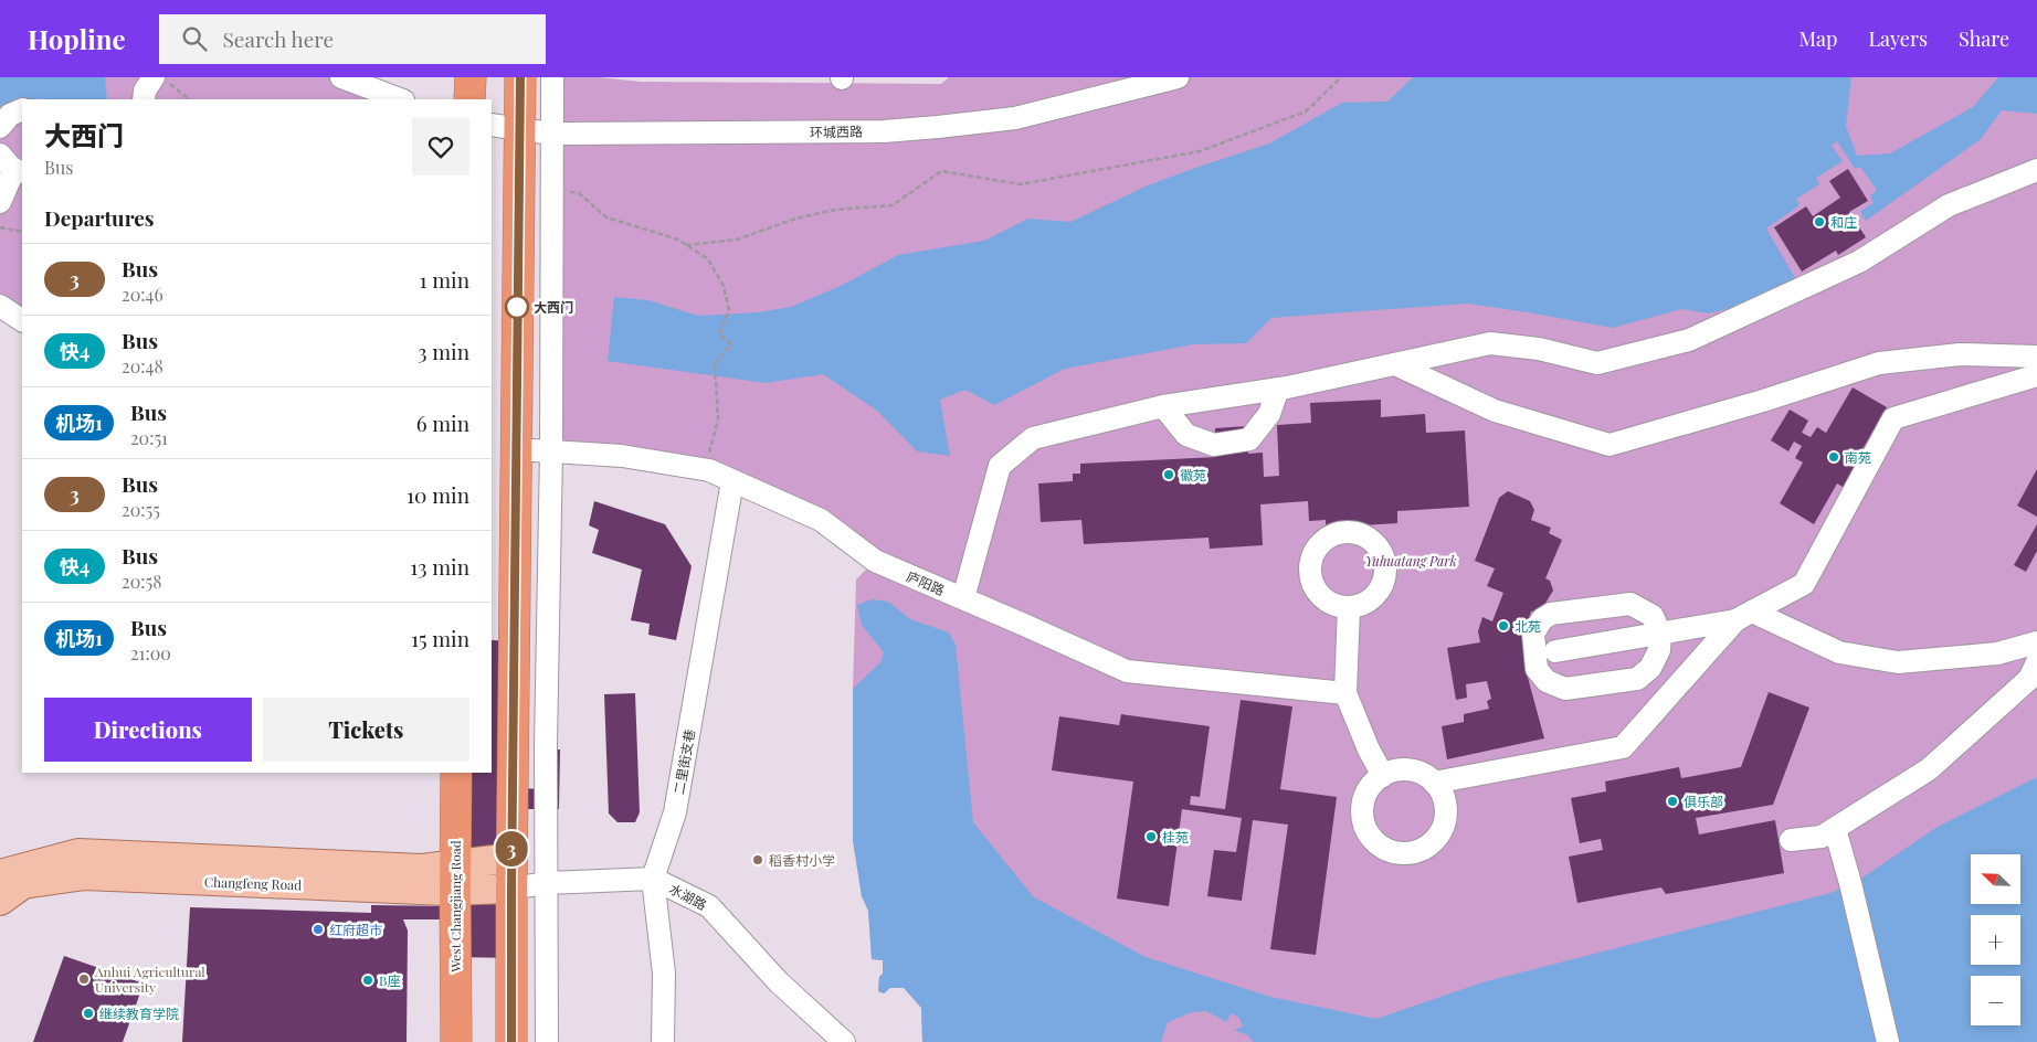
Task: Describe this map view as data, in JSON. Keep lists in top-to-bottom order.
{
  "streets": {
    "highway": ["West Changjiang Road"],
    "main road": ["Changfeng Road"],
    "street": [
      "环城西路",
      "庐阳路",
      "二里街支巷",
      "水湖路"
    ]
  },
  "crossings": [
    ["庐阳路", "二里街支巷"],
    ["二里街支巷", "水湖路"],
    ["Changfeng Road", "水湖路"],
    ["Changfeng Road", "West Changjiang Road"]
  ],
  "parks": ["Yuhuatang Park"],
  "places": [
    "和庄",
    "大西门",
    "南苑",
    "徽苑",
    "北苑",
    "俱乐部",
    "桂苑",
    "稻香村小学",
    "红府超市",
    "Anhui Agricultural University",
    "B座",
    "继续教育学院"
  ],
  "lines": ["bus line 3"],
  "north": "top left",
  "page": {
    "header": "Hopline",
    "search": "Search here",
    "nav": ["Map", "Layers", "Share"],
    "on_map": "3",
    "heading": [
      ["大西门", "Bus"],
      "Departures"
    ],
    "list": [
      {
        "mark": "3",
        "name": "Bus",
        "note": "20:46",
        "value": "1 min"
      },
      {
        "mark": "快4",
        "name": "Bus",
        "note": "20:48",
        "value": "3 min"
      },
      {
        "mark": "机场1",
        "name": "Bus",
        "note": "20:51",
        "value": "6 min"
      },
      {
        "mark": "3",
        "name": "Bus",
        "note": "20:55",
        "value": "10 min"
      },
      {
        "mark": "快4",
        "name": "Bus",
        "note": "20:58",
        "value": "13 min"
      },
      {
        "mark": "机场1",
        "name": "Bus",
        "note": "21:00",
        "value": "15 min"
      }
    ],
    "buttons": ["Directions", "Tickets"],
    "map_buttons": ["+", "−"]
  }
}
